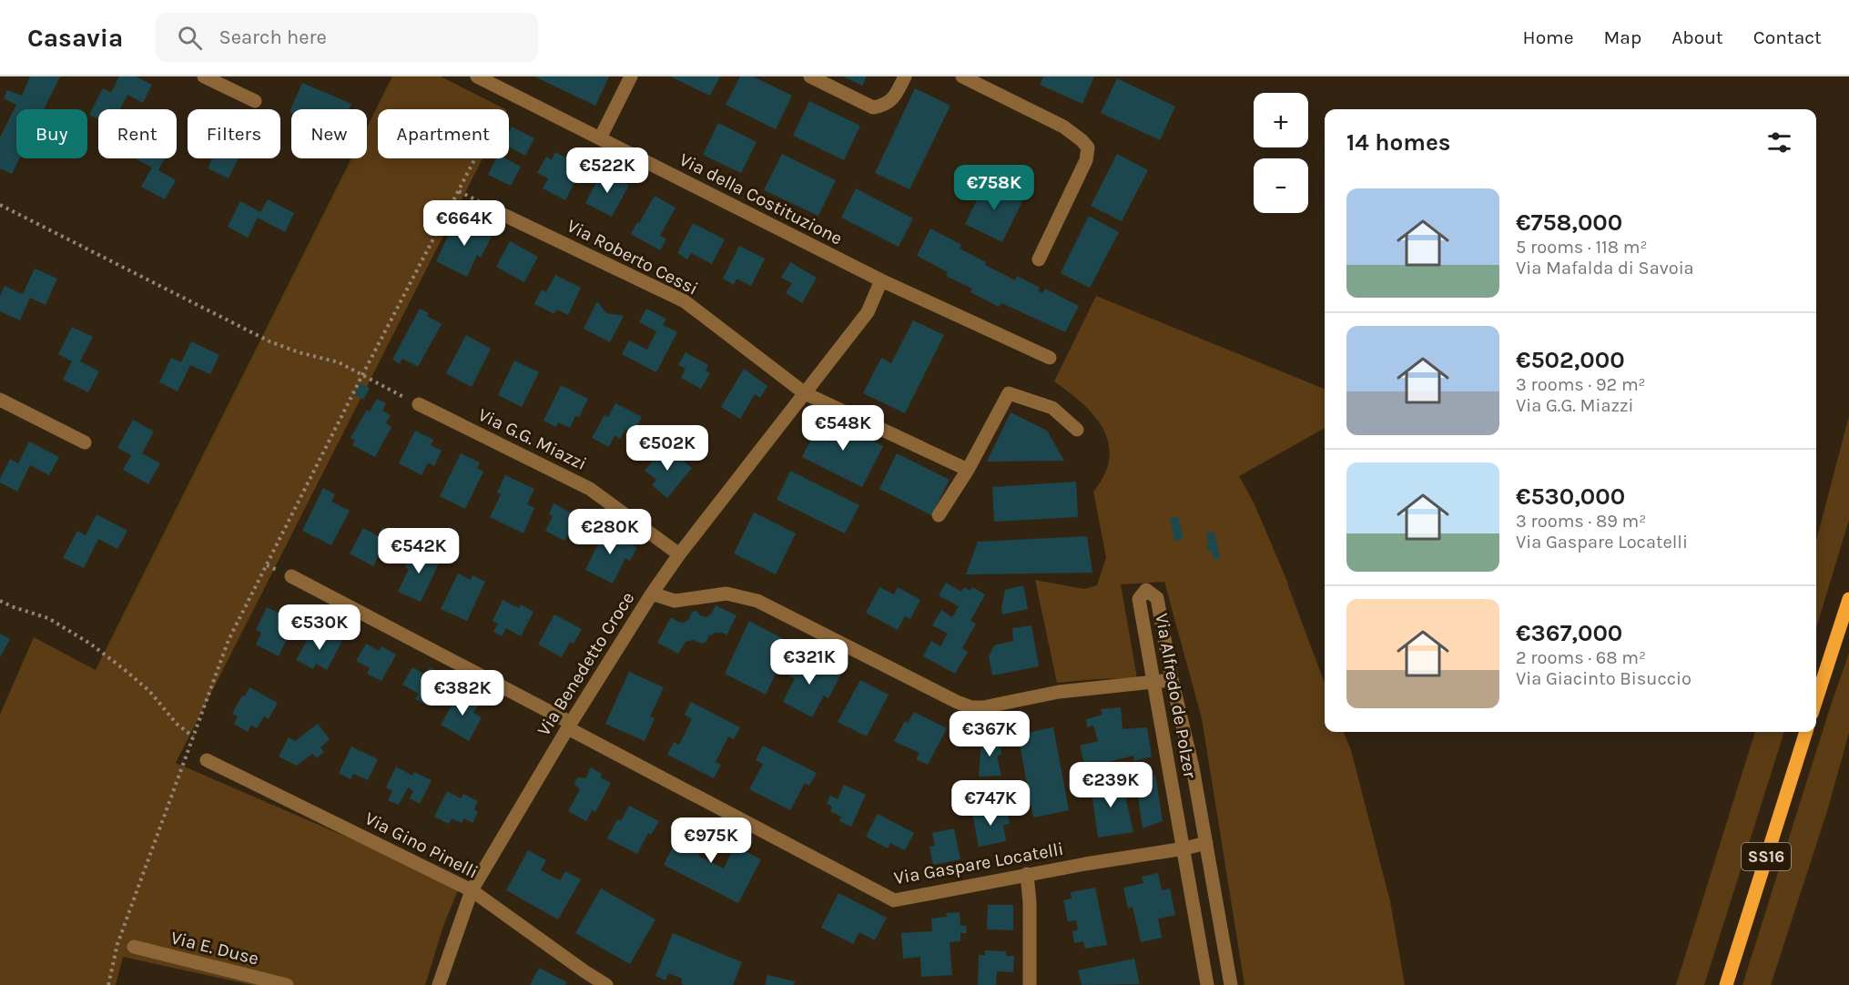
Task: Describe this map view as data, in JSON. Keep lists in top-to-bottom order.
{
  "streets": {
    "main road": ["SS16"],
    "street": [
      "Via della Costituzione",
      "Via Roberto Cessi",
      "Via G.G. Miazzi",
      "Via Benedetto Croce",
      "Via Alfredo de Polzer",
      "Via Gino Pinelli",
      "Via Gaspare Locatelli",
      "Via E. Duse"
    ]
  },
  "crossings": [
    ["Via della Costituzione", "Via Benedetto Croce"],
    ["Via Roberto Cessi", "Via Benedetto Croce"],
    ["Via G.G. Miazzi", "Via Benedetto Croce"],
    ["Via Benedetto Croce", "Via Gino Pinelli"],
    ["Via Benedetto Croce", "Via Gaspare Locatelli"],
    ["Via Alfredo de Polzer", "Via Gaspare Locatelli"]
  ],
  "page": {
    "header": "Casavia",
    "search": "Search here",
    "nav": [
      "Home",
      "Map",
      "About",
      "Contact"
    ],
    "map_buttons": ["+", "−"],
    "chip": [
      "Buy",
      "Rent",
      "Filters",
      "New",
      "Apartment"
    ],
    "heading": "14 homes",
    "price": [
      "€522K",
      "€758K",
      "€664K",
      "€548K",
      "€502K",
      "€280K",
      "€542K",
      "€530K",
      "€321K",
      "€382K",
      "€367K",
      "€239K",
      "€747K",
      "€975K"
    ],
    "list": [
      {
        "name": "€758,000",
        "note": "5 rooms · 118 m² · Via Mafalda di Savoia"
      },
      {
        "name": "€502,000",
        "note": "3 rooms · 92 m² · Via G.G. Miazzi"
      },
      {
        "name": "€530,000",
        "note": "3 rooms · 89 m² · Via Gaspare Locatelli"
      },
      {
        "name": "€367,000",
        "note": "2 rooms · 68 m² · Via Giacinto Bisuccio"
      }
    ]
  }
}
